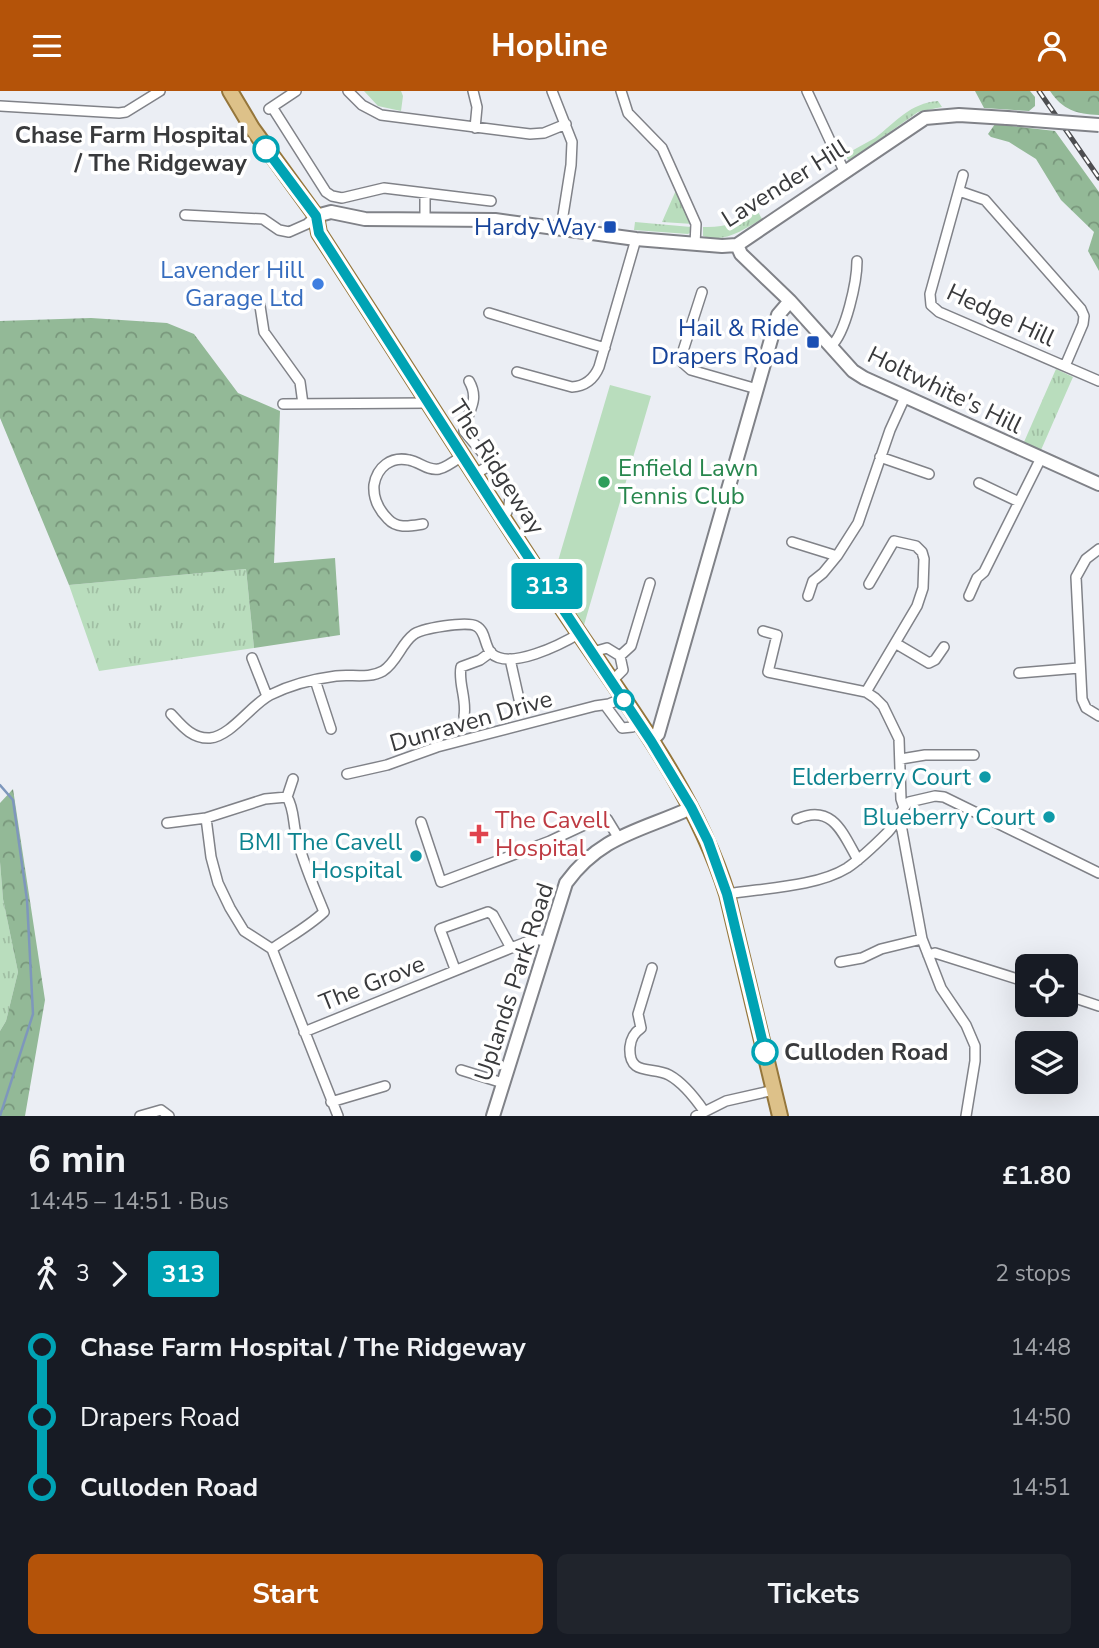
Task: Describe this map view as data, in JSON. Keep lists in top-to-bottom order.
{
  "streets": {
    "main road": ["The Ridgeway"],
    "street": [
      "Lavender Hill",
      "Hedge Hill",
      "Holtwhite's Hill",
      "Dunraven Drive",
      "Uplands Park Road",
      "The Grove"
    ]
  },
  "crossings": [
    ["Lavender Hill", "Holtwhite's Hill"],
    ["Lavender Hill", "The Ridgeway"],
    ["The Ridgeway", "Dunraven Drive"],
    ["The Ridgeway", "Uplands Park Road"],
    ["Uplands Park Road", "The Grove"]
  ],
  "places": {
    "other": [
      "Chase Farm Hospital / The Ridgeway",
      "Lavender Hill Garage Ltd",
      "Enfield Lawn Tennis Club",
      "Elderberry Court",
      "Blueberry Court",
      "BMI The Cavell Hospital",
      "Culloden Road"
    ],
    "transit": ["Hardy Way", "Hail & Ride Drapers Road"],
    "health": ["The Cavell Hospital"]
  },
  "lines": ["bus line 313"],
  "page": {
    "header": "Hopline",
    "on_map": "313",
    "heading": ["6 min", "14:45 – 14:51 · Bus", "£1.80"],
    "legs": ["3", "313", "2 stops"],
    "list": [
      {
        "name": "Chase Farm Hospital / The Ridgeway",
        "value": "14:48"
      },
      {
        "name": "Drapers Road",
        "value": "14:50"
      },
      {
        "name": "Culloden Road",
        "value": "14:51"
      }
    ],
    "buttons": ["Start", "Tickets"]
  }
}
